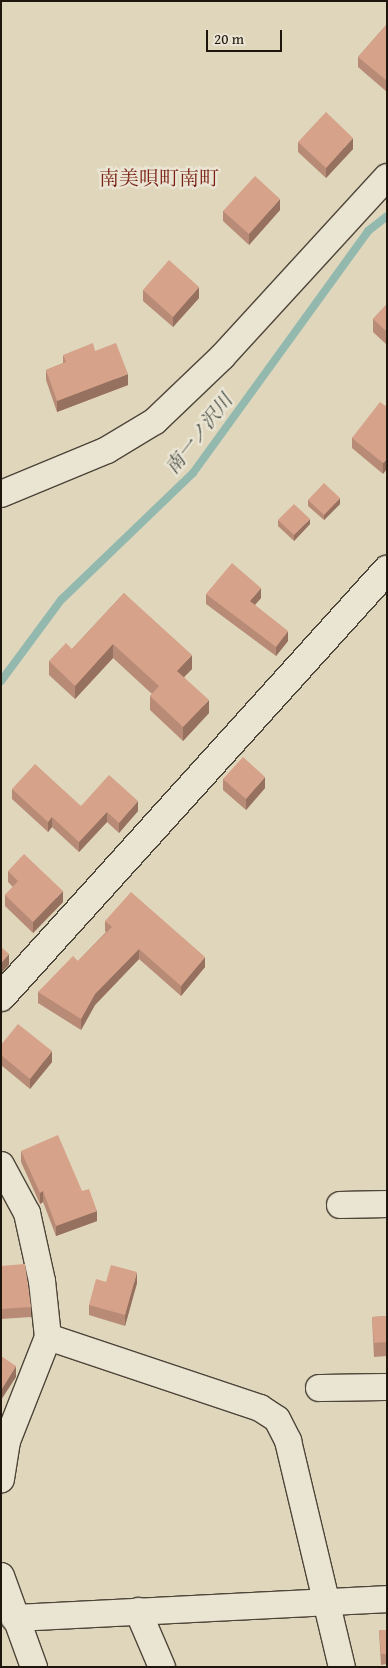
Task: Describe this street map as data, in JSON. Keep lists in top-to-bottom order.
{
  "districts": ["南美唄町南町"],
  "water": ["南一ノ沢川"],
  "scale_bar": "20 m"
}
